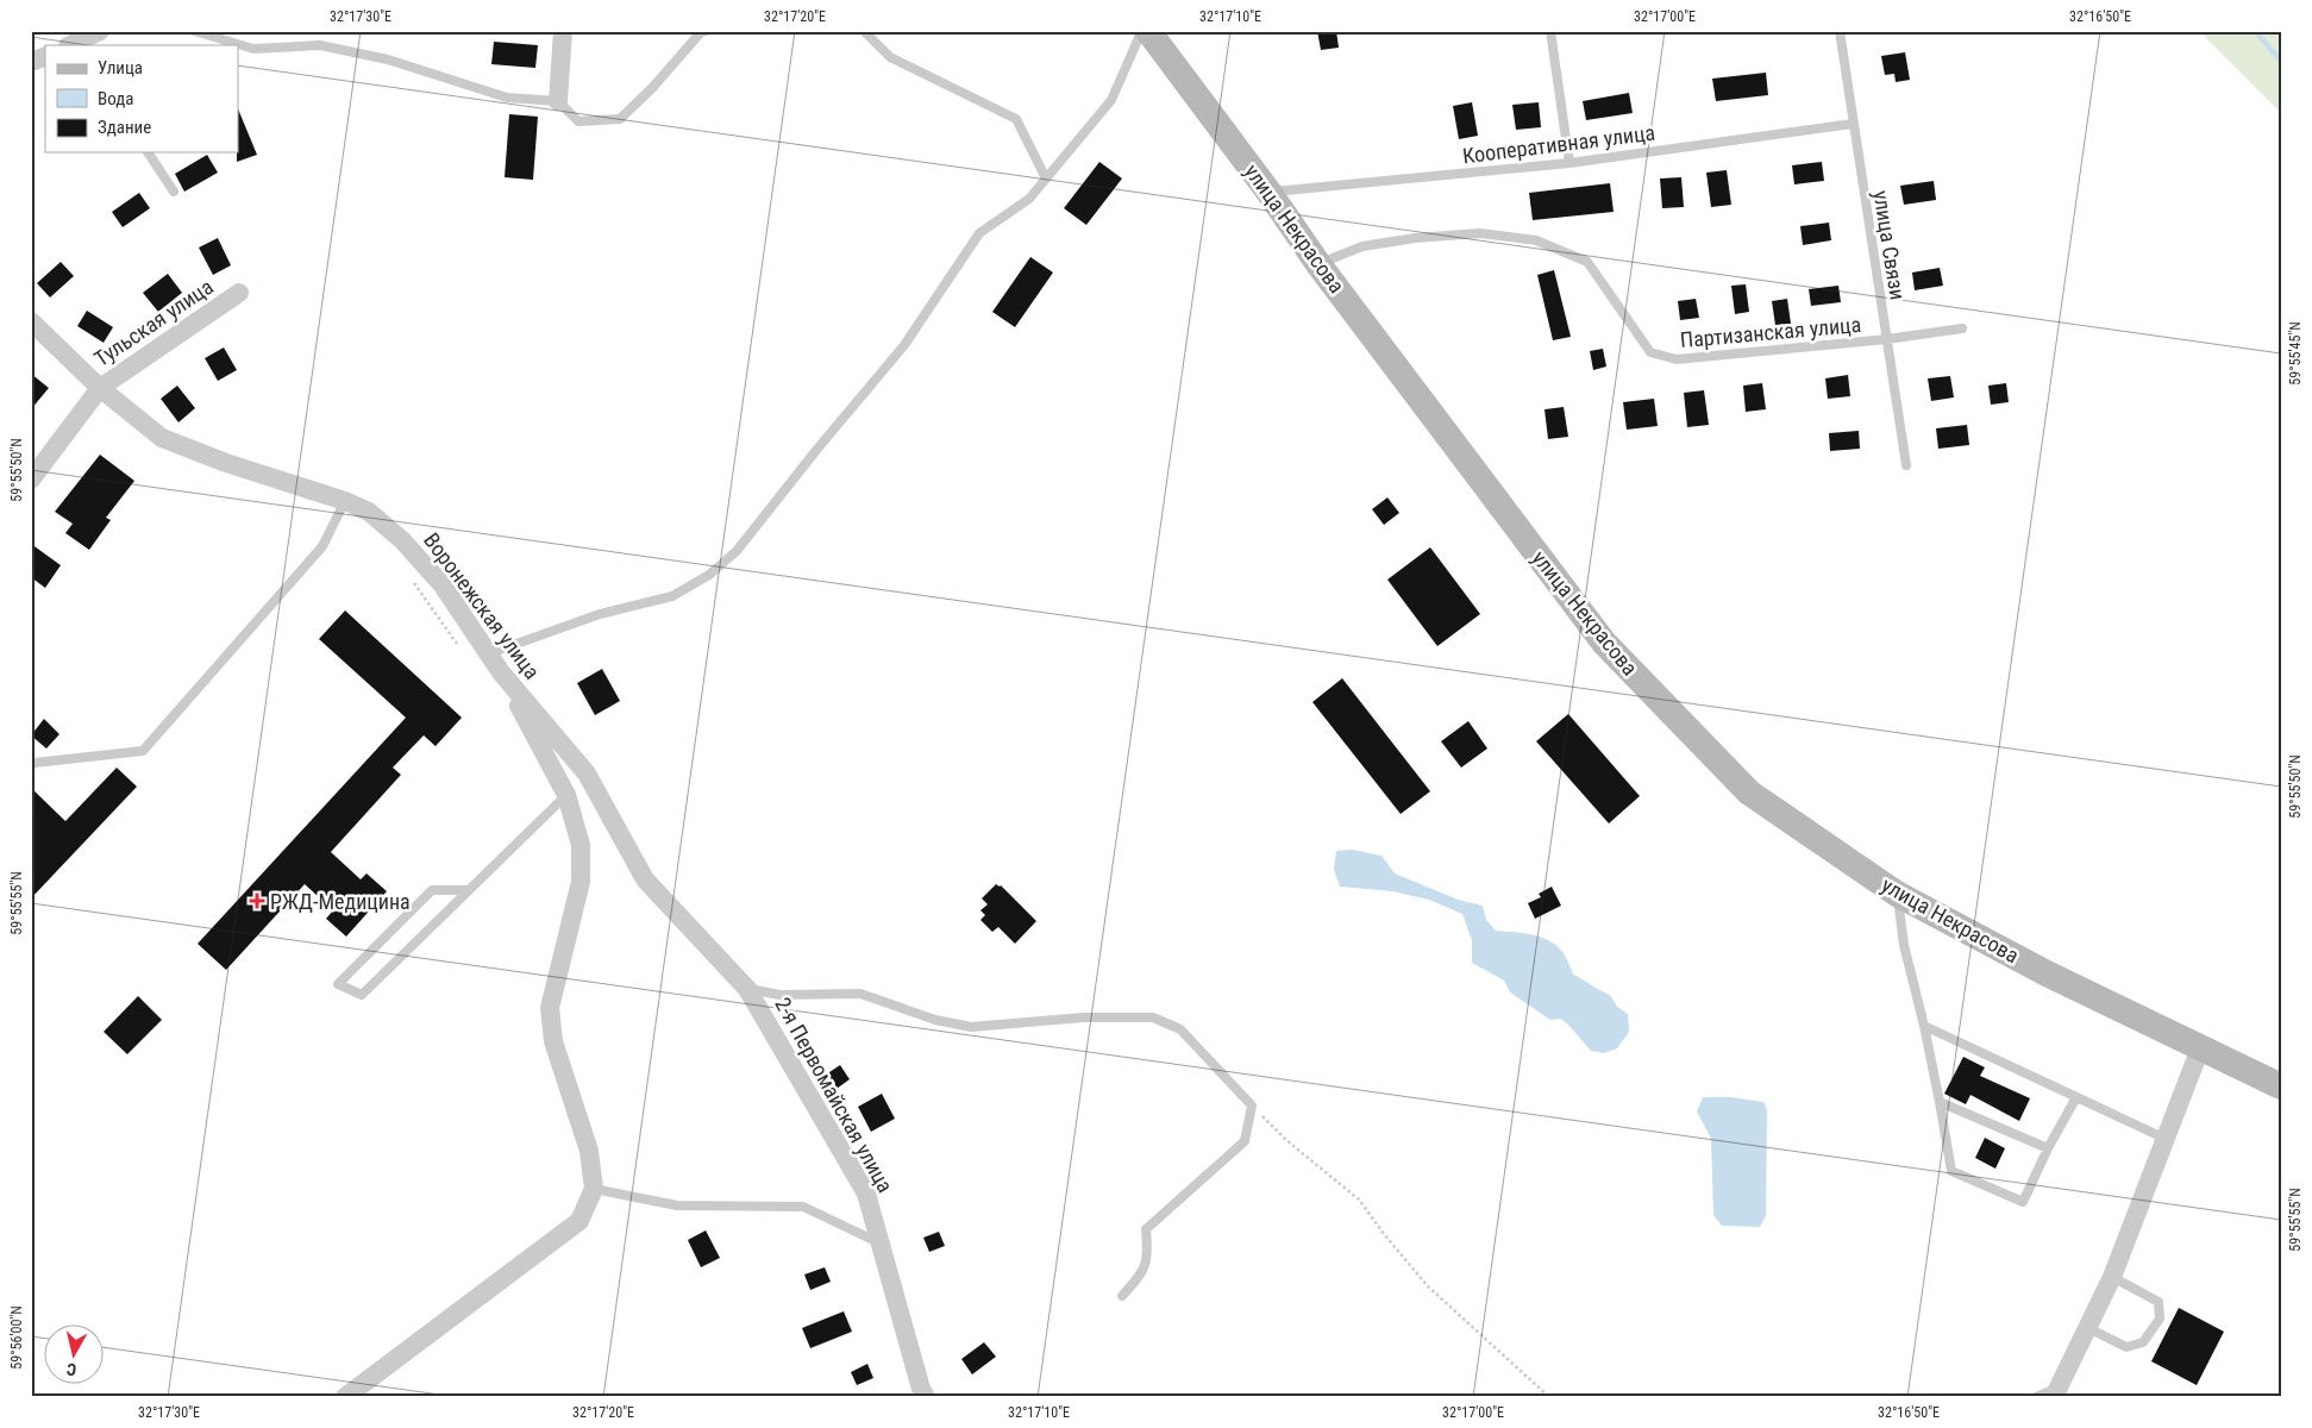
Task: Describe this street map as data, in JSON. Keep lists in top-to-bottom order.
{
  "streets": {
    "main road": ["улица Некрасова"],
    "street": ["Тульская улица", "Воронежская улица", "2-я Первомайская улица"],
    "lane": ["Кооперативная улица", "улица Связи", "Партизанская улица"]
  },
  "crossings": [
    ["Кооперативная улица", "улица Некрасова"],
    ["Кооперативная улица", "улица Связи"],
    ["улица Некрасова", "Партизанская улица"],
    ["улица Связи", "Партизанская улица"],
    ["Тульская улица", "Воронежская улица"],
    ["Воронежская улица", "2-я Первомайская улица"]
  ],
  "places": {
    "health": ["РЖД-Медицина"]
  },
  "legend": ["Улица", "Вода", "Здание"],
  "north": "bottom",
  "coordinates": [
    "32°17'30\"E",
    "32°17'20\"E",
    "32°17'10\"E",
    "32°17'00\"E",
    "32°16'50\"E",
    "59°55'45\"N",
    "59°55'50\"N",
    "59°55'55\"N",
    "59°56'00\"N"
  ]
}
